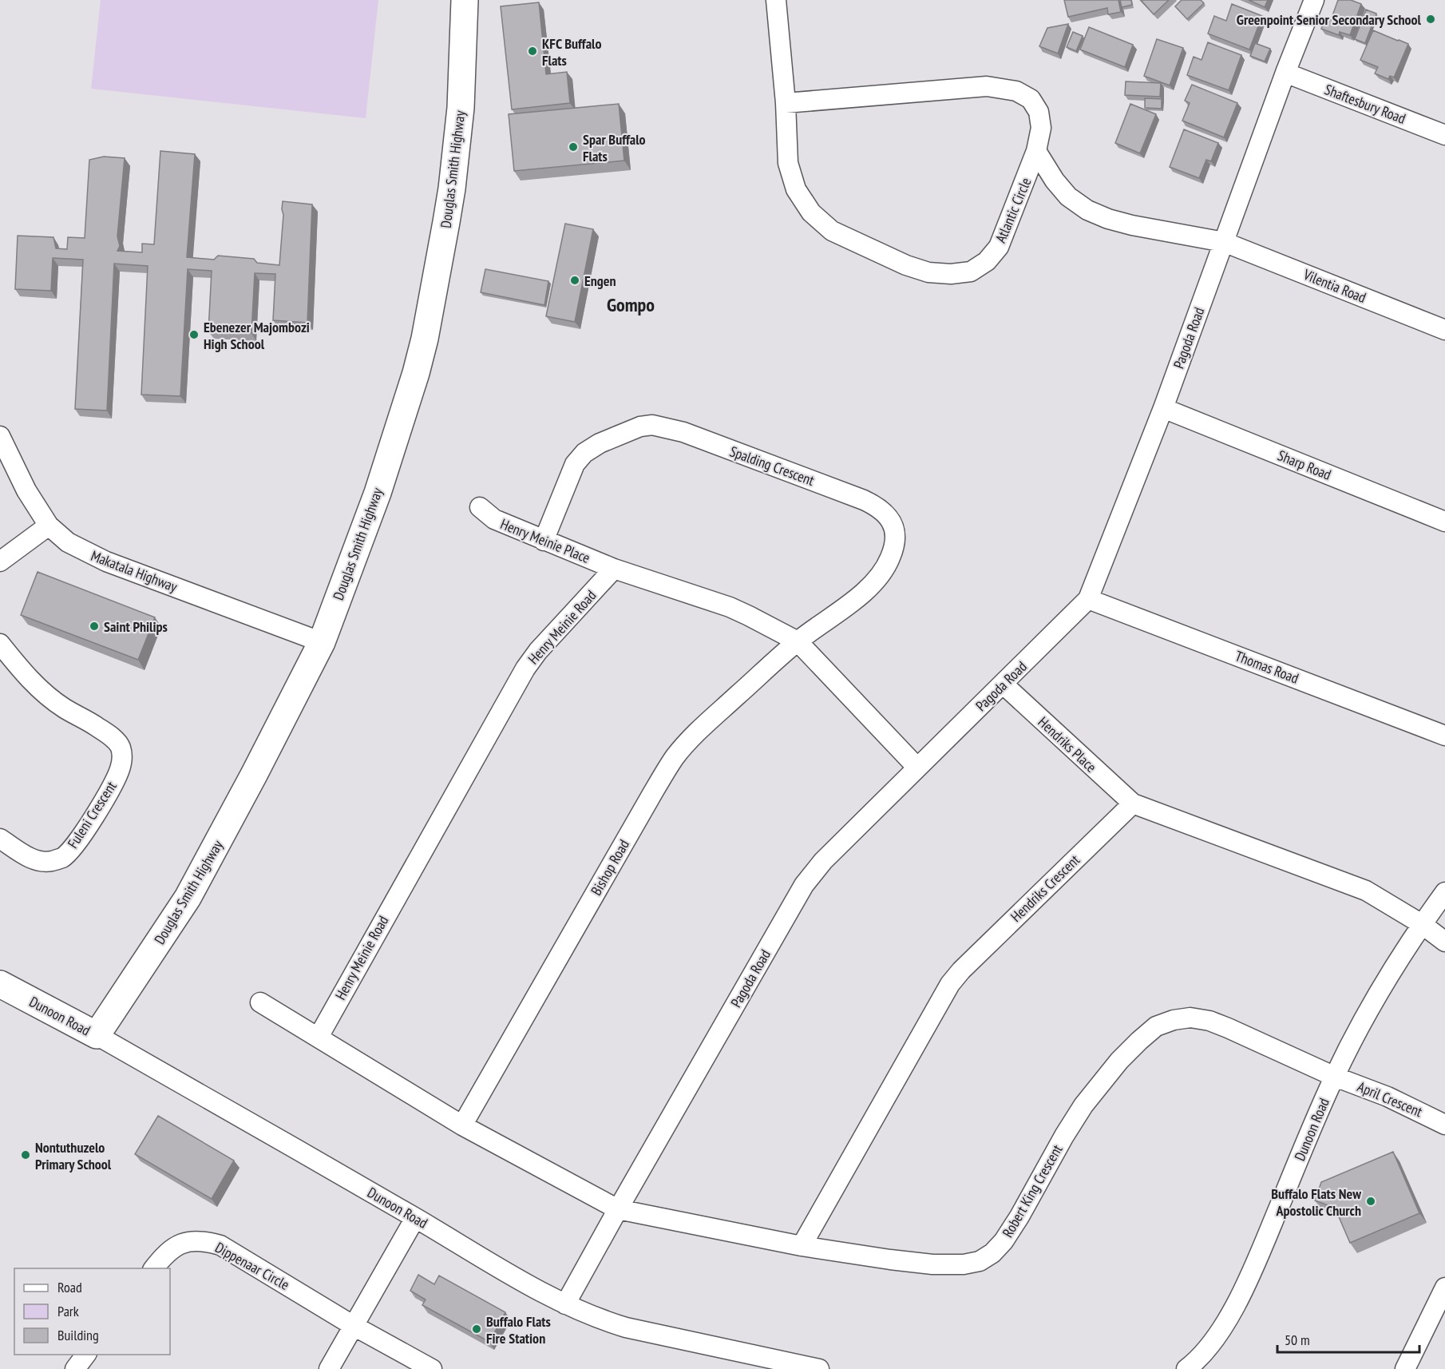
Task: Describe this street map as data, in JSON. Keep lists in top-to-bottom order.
{
  "streets": {
    "street": [
      "Shaftesbury Road",
      "Douglas Smith Highway",
      "Atlantic Circle",
      "Vilentia Road",
      "Pagoda Road",
      "Sharp Road",
      "Spalding Crescent",
      "Henry Meinie Place",
      "Makatala Highway",
      "Henry Meinie Road",
      "Thomas Road",
      "Hendriks Place",
      "Fuleni Crescent",
      "Bishop Road",
      "Hendriks Crescent",
      "Dunoon Road",
      "April Crescent",
      "Robert King Crescent",
      "Dippenaar Circle"
    ]
  },
  "crossings": [
    ["Shaftesbury Road", "Pagoda Road"],
    ["Douglas Smith Highway", "Makatala Highway"],
    ["Douglas Smith Highway", "Dunoon Road"],
    ["Atlantic Circle", "Vilentia Road"],
    ["Vilentia Road", "Pagoda Road"],
    ["Pagoda Road", "Sharp Road"],
    ["Pagoda Road", "Thomas Road"],
    ["Pagoda Road", "Hendriks Place"],
    ["Pagoda Road", "Dunoon Road"],
    ["Pagoda Road", "Robert King Crescent"],
    ["Spalding Crescent", "Henry Meinie Place"],
    ["Spalding Crescent", "Bishop Road"],
    ["Henry Meinie Place", "Henry Meinie Road"],
    ["Hendriks Place", "Hendriks Crescent"],
    ["Hendriks Crescent", "Robert King Crescent"],
    ["Dunoon Road", "April Crescent"],
    ["Dunoon Road", "Robert King Crescent"],
    ["April Crescent", "Robert King Crescent"]
  ],
  "districts": ["Gompo"],
  "places": [
    "Greenpoint Senior Secondary School",
    "KFC Buffalo Flats",
    "Spar Buffalo Flats",
    "Engen",
    "Ebenezer Majombozi High School",
    "Saint Philips",
    "Nontuthuzelo Primary School",
    "Buffalo Flats New Apostolic Church",
    "Buffalo Flats Fire Station"
  ],
  "legend": ["Road", "Park", "Building"],
  "scale_bar": "50 m"
}
